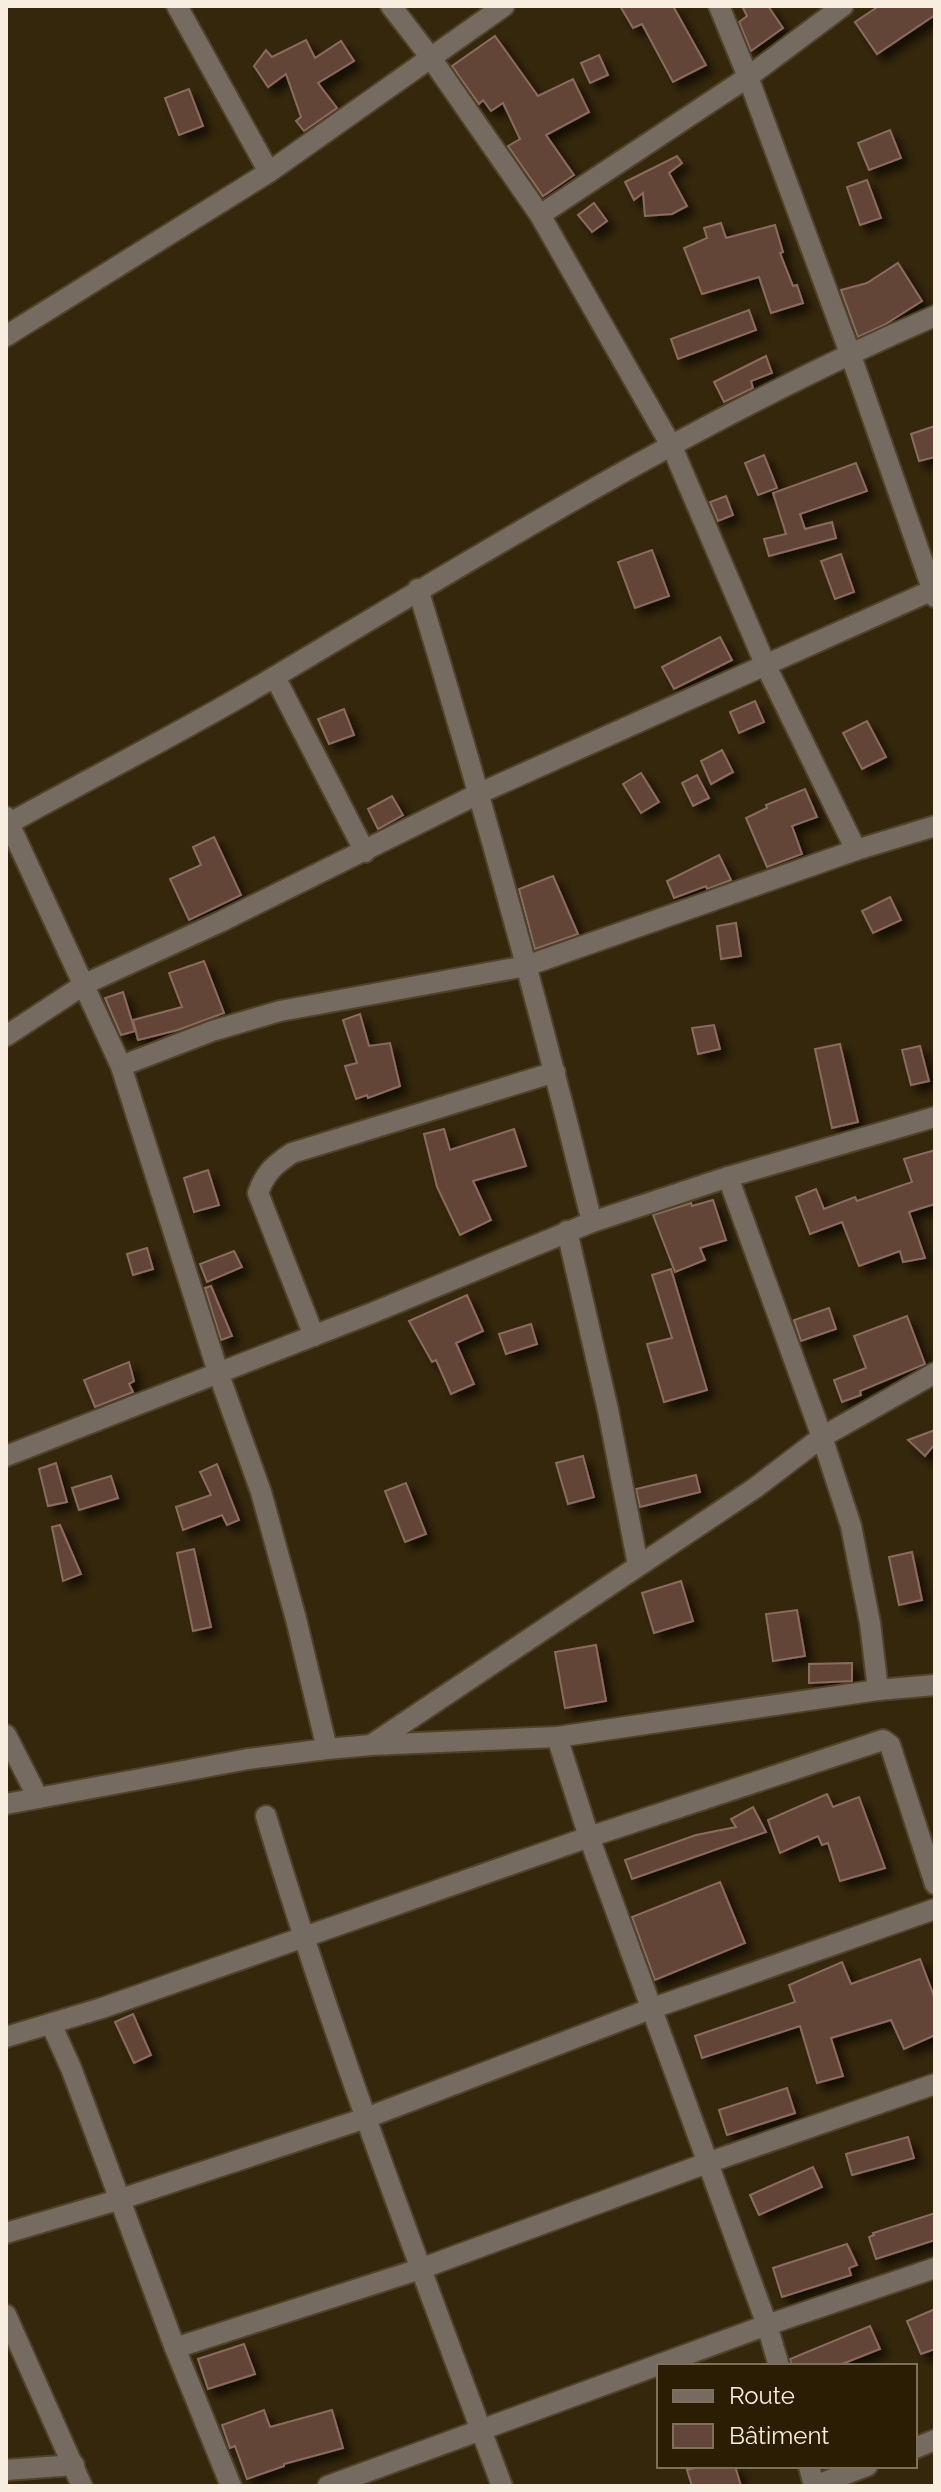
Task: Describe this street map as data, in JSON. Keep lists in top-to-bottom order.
{
  "legend": ["Route", "Bâtiment"]
}
